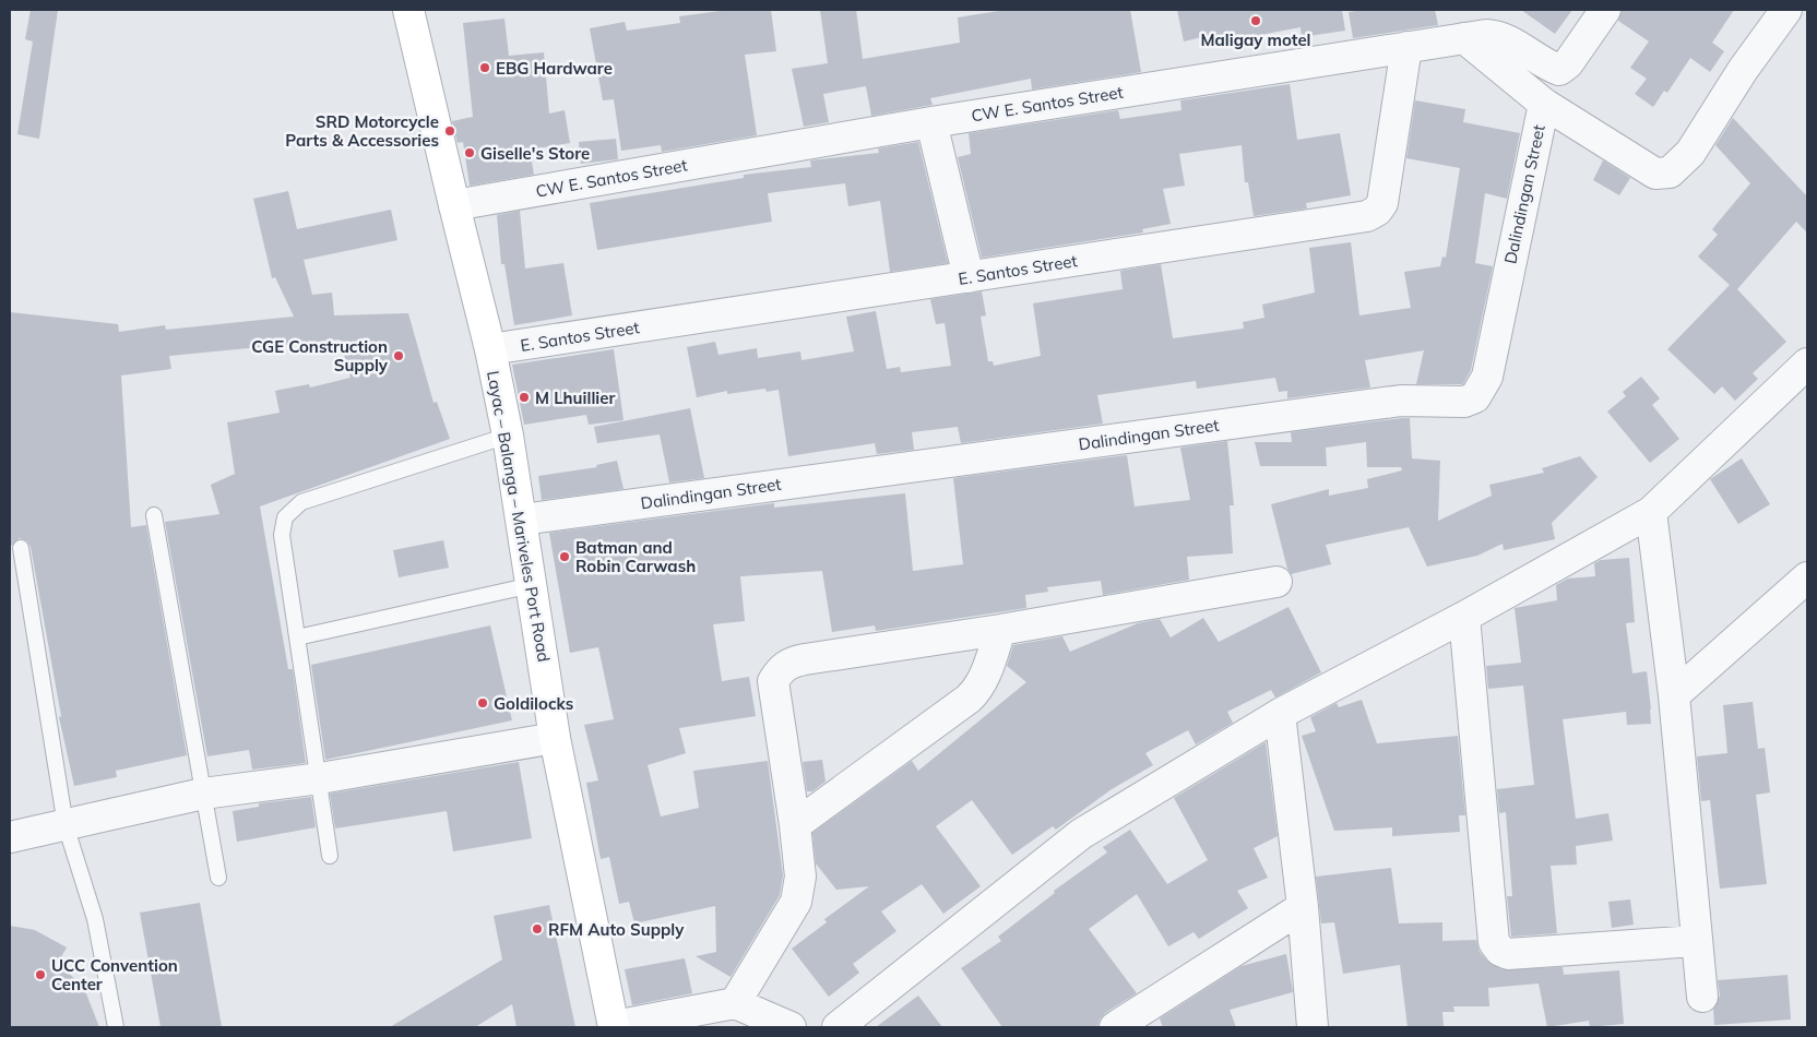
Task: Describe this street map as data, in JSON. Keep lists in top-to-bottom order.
{
  "streets": {
    "main road": ["Layac – Balanga – Mariveles Port Road"],
    "street": ["CW E. Santos Street", "Dalindingan Street", "E. Santos Street"]
  },
  "crossings": [
    ["CW E. Santos Street", "E. Santos Street"],
    ["CW E. Santos Street", "Layac – Balanga – Mariveles Port Road"],
    ["Dalindingan Street", "Layac – Balanga – Mariveles Port Road"],
    ["E. Santos Street", "Layac – Balanga – Mariveles Port Road"]
  ],
  "places": [
    "Maligay motel",
    "EBG Hardware",
    "SRD Motorcycle Parts & Accessories",
    "Giselle's Store",
    "CGE Construction Supply",
    "M Lhuillier",
    "Batman and Robin Carwash",
    "Goldilocks",
    "RFM Auto Supply",
    "UCC Convention Center"
  ]
}
